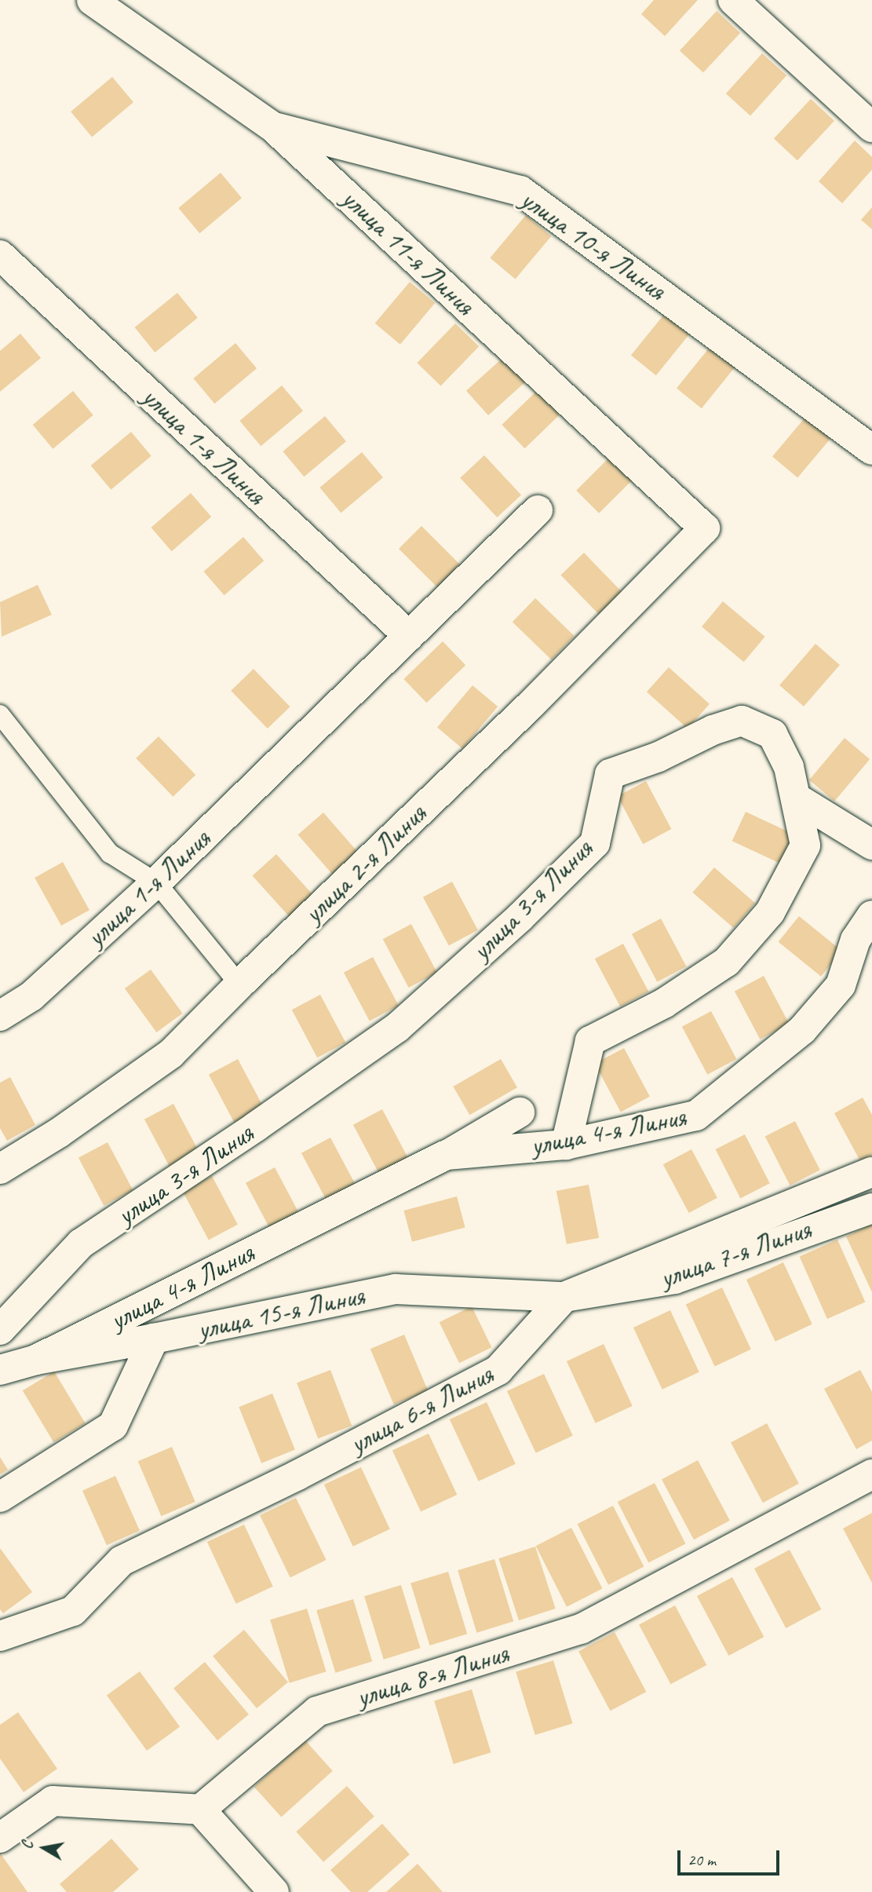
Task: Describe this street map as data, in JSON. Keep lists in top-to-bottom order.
{
  "streets": {
    "street": [
      "улица 10-я Линия",
      "улица 11-я Линия",
      "улица 1-я Линия",
      "улица 2-я Линия",
      "улица 3-я Линия",
      "улица 4-я Линия",
      "улица 7-я Линия",
      "улица 15-я Линия",
      "улица 6-я Линия",
      "улица 8-я Линия"
    ]
  },
  "crossings": [
    ["улица 10-я Линия", "улица 11-я Линия"],
    ["улица 11-я Линия", "улица 2-я Линия"],
    ["улица 3-я Линия", "улица 4-я Линия"],
    ["улица 4-я Линия", "улица 15-я Линия"],
    ["улица 7-я Линия", "улица 15-я Линия"],
    ["улица 7-я Линия", "улица 6-я Линия"],
    ["улица 15-я Линия", "улица 6-я Линия"]
  ],
  "scale_bar": "20 m",
  "north": "left"
}
